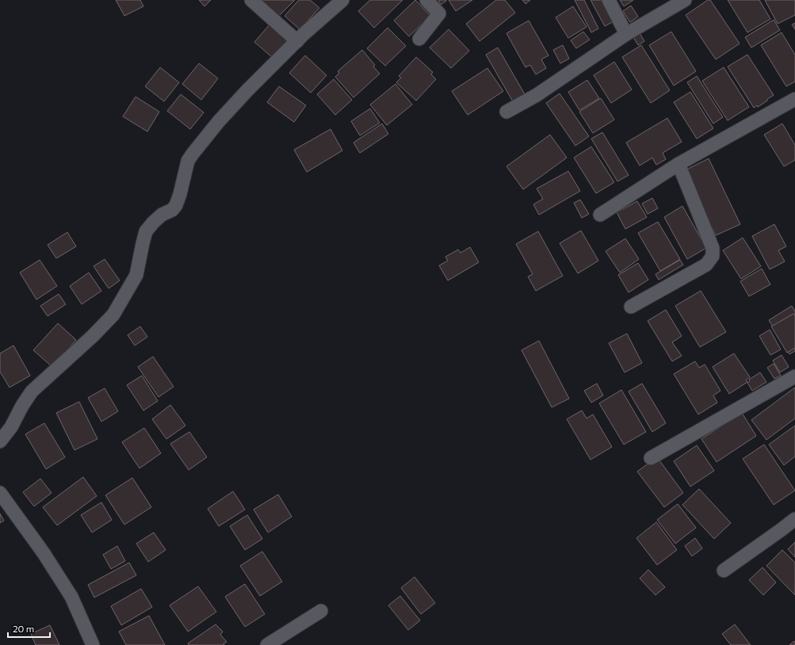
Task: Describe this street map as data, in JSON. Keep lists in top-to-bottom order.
{
  "scale_bar": "20 m"
}
